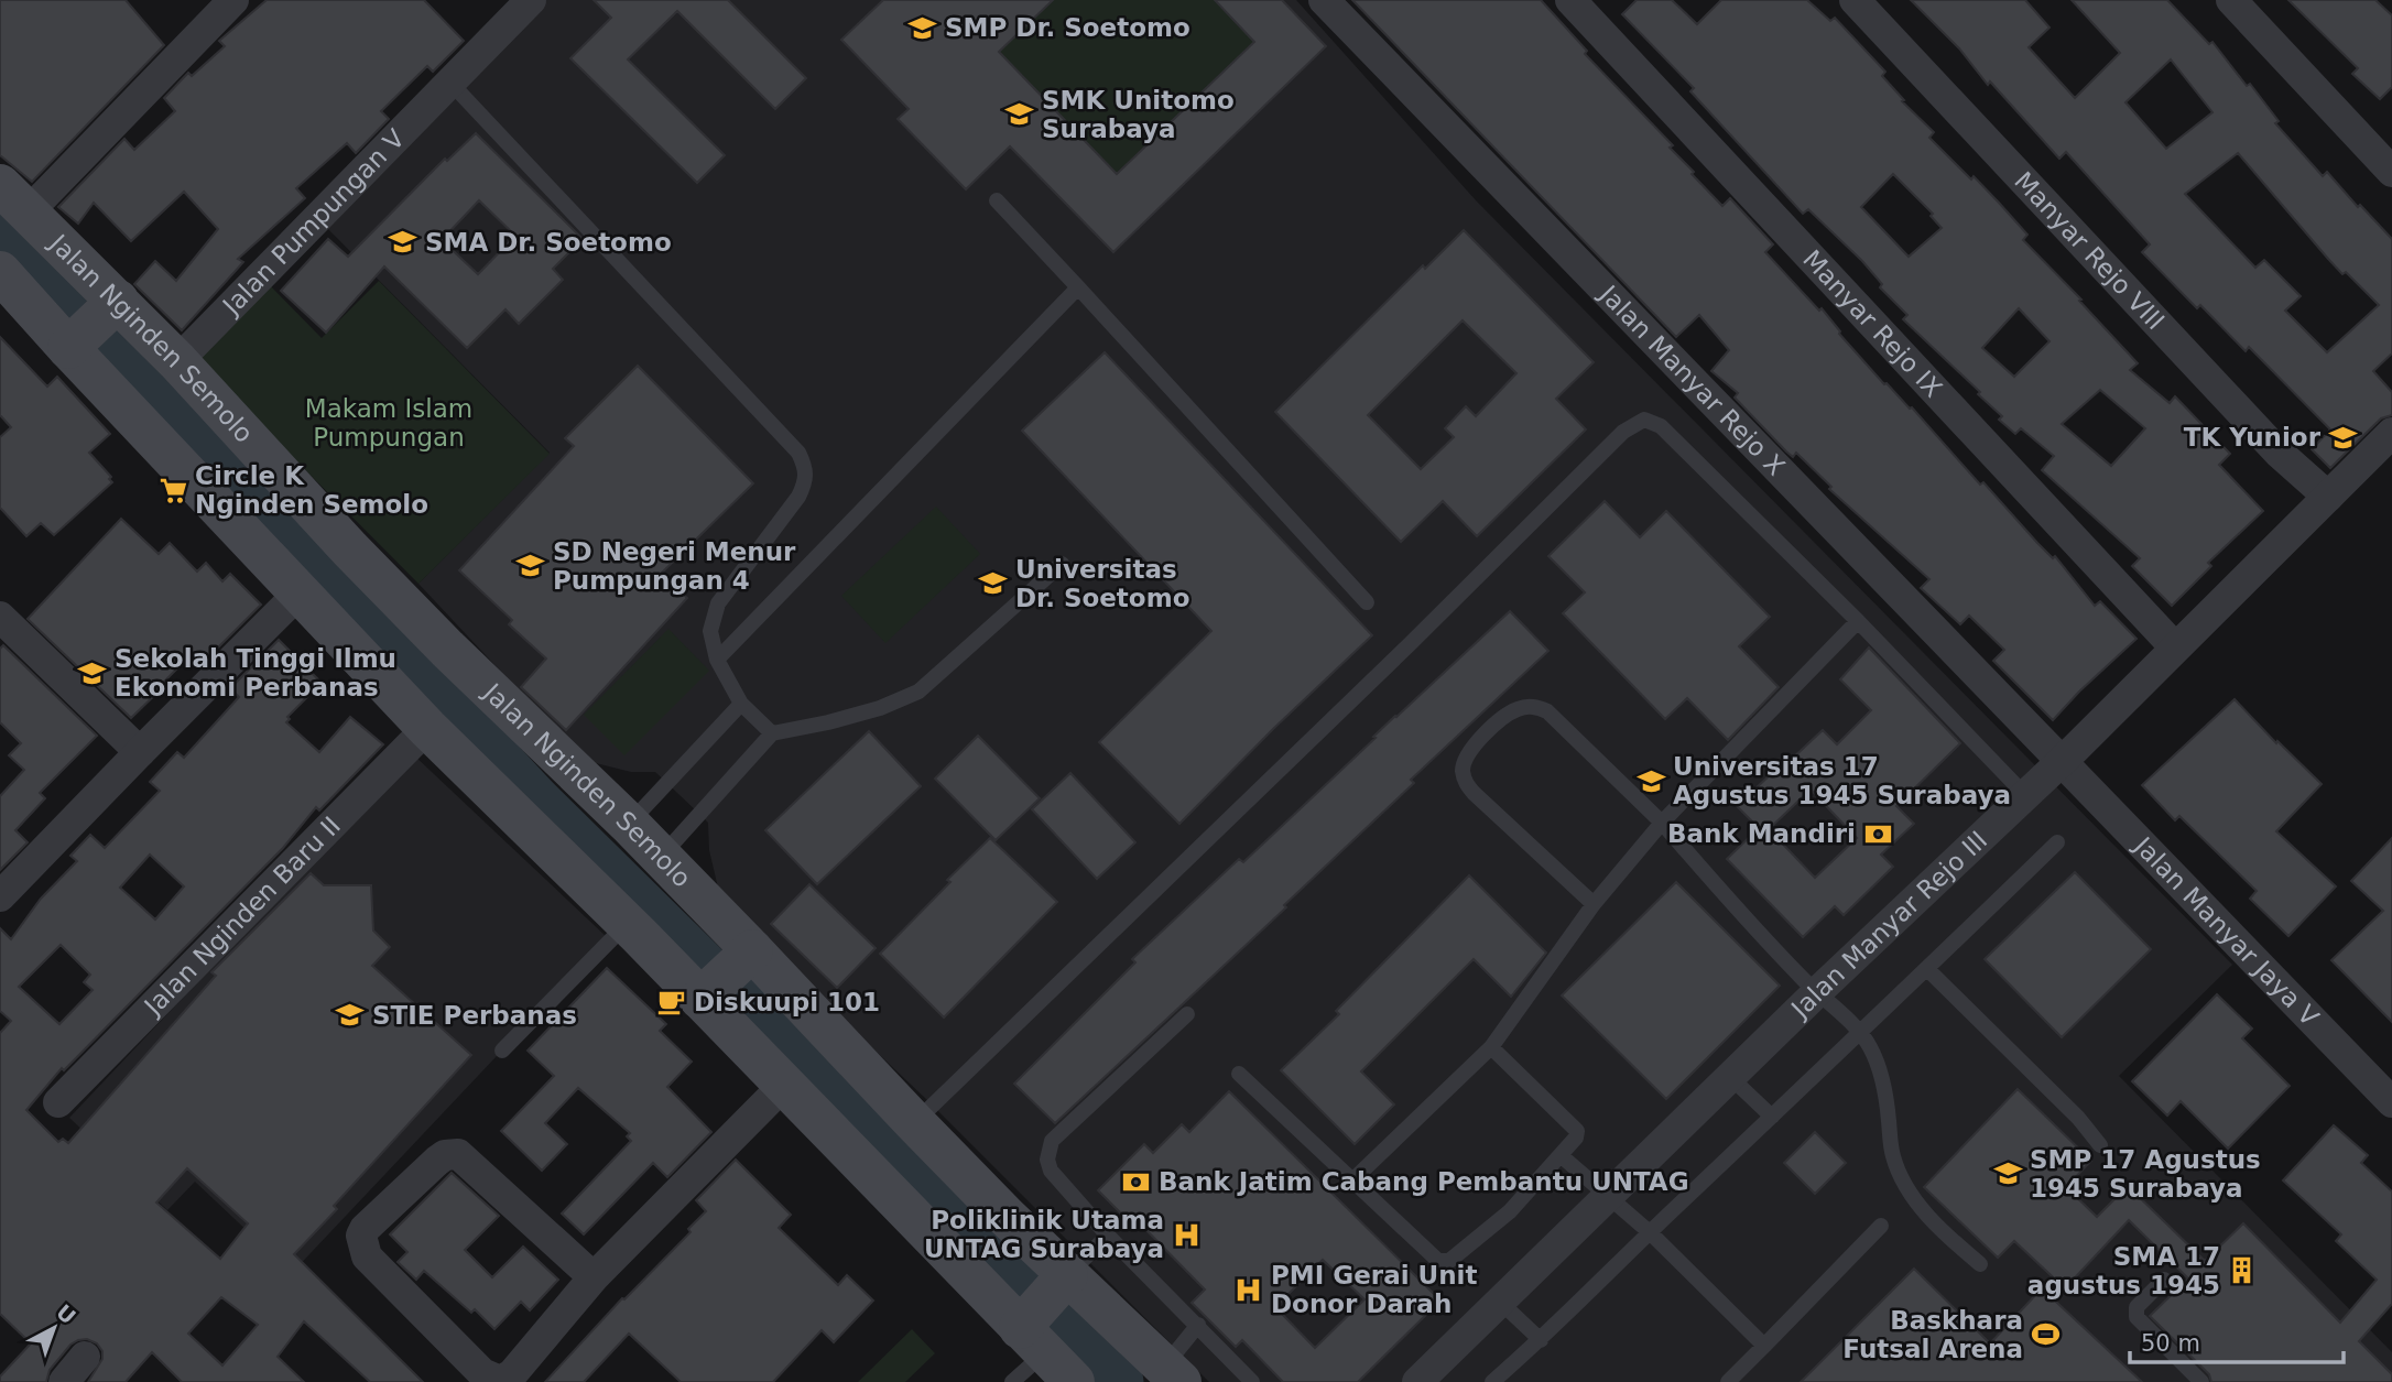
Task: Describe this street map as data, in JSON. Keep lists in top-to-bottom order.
{
  "streets": {
    "main road": ["Jalan Nginden Semolo"],
    "street": [
      "Jalan Pumpungan V",
      "Manyar Rejo VIII",
      "Manyar Rejo IX",
      "Jalan Manyar Rejo X",
      "Jalan Nginden Baru II",
      "Jalan Manyar Rejo III",
      "Jalan Manyar Jaya V"
    ]
  },
  "crossings": [
    ["Jalan Pumpungan V", "Jalan Nginden Semolo"],
    ["Manyar Rejo VIII", "Jalan Manyar Rejo III"],
    ["Manyar Rejo IX", "Jalan Manyar Rejo III"],
    ["Jalan Nginden Semolo", "Jalan Nginden Baru II"],
    ["Jalan Manyar Rejo X", "Jalan Manyar Rejo III"],
    ["Jalan Manyar Rejo X", "Jalan Manyar Jaya V"],
    ["Jalan Manyar Rejo III", "Jalan Manyar Jaya V"]
  ],
  "parks": ["Makam Islam Pumpungan"],
  "places": {
    "school or university": [
      "SMP Dr. Soetomo",
      "SMK Unitomo Surabaya",
      "SMA Dr. Soetomo",
      "TK Yunior",
      "SD Negeri Menur Pumpungan 4",
      "Universitas Dr. Soetomo",
      "Sekolah Tinggi Ilmu Ekonomi Perbanas",
      "Universitas 17 Agustus 1945 Surabaya",
      "STIE Perbanas",
      "SMP 17 Agustus 1945 Surabaya"
    ],
    "supermarket": ["Circle K Nginden Semolo"],
    "bank": ["Bank Mandiri", "Bank Jatim Cabang Pembantu UNTAG"],
    "cafe": ["Diskuupi 101"],
    "hospital": ["Poliklinik Utama UNTAG Surabaya", "PMI Gerai Unit Donor Darah"],
    "building": ["SMA 17 agustus 1945"],
    "sports": ["Baskhara Futsal Arena"]
  },
  "scale_bar": "50 m",
  "north": "top right"
}
